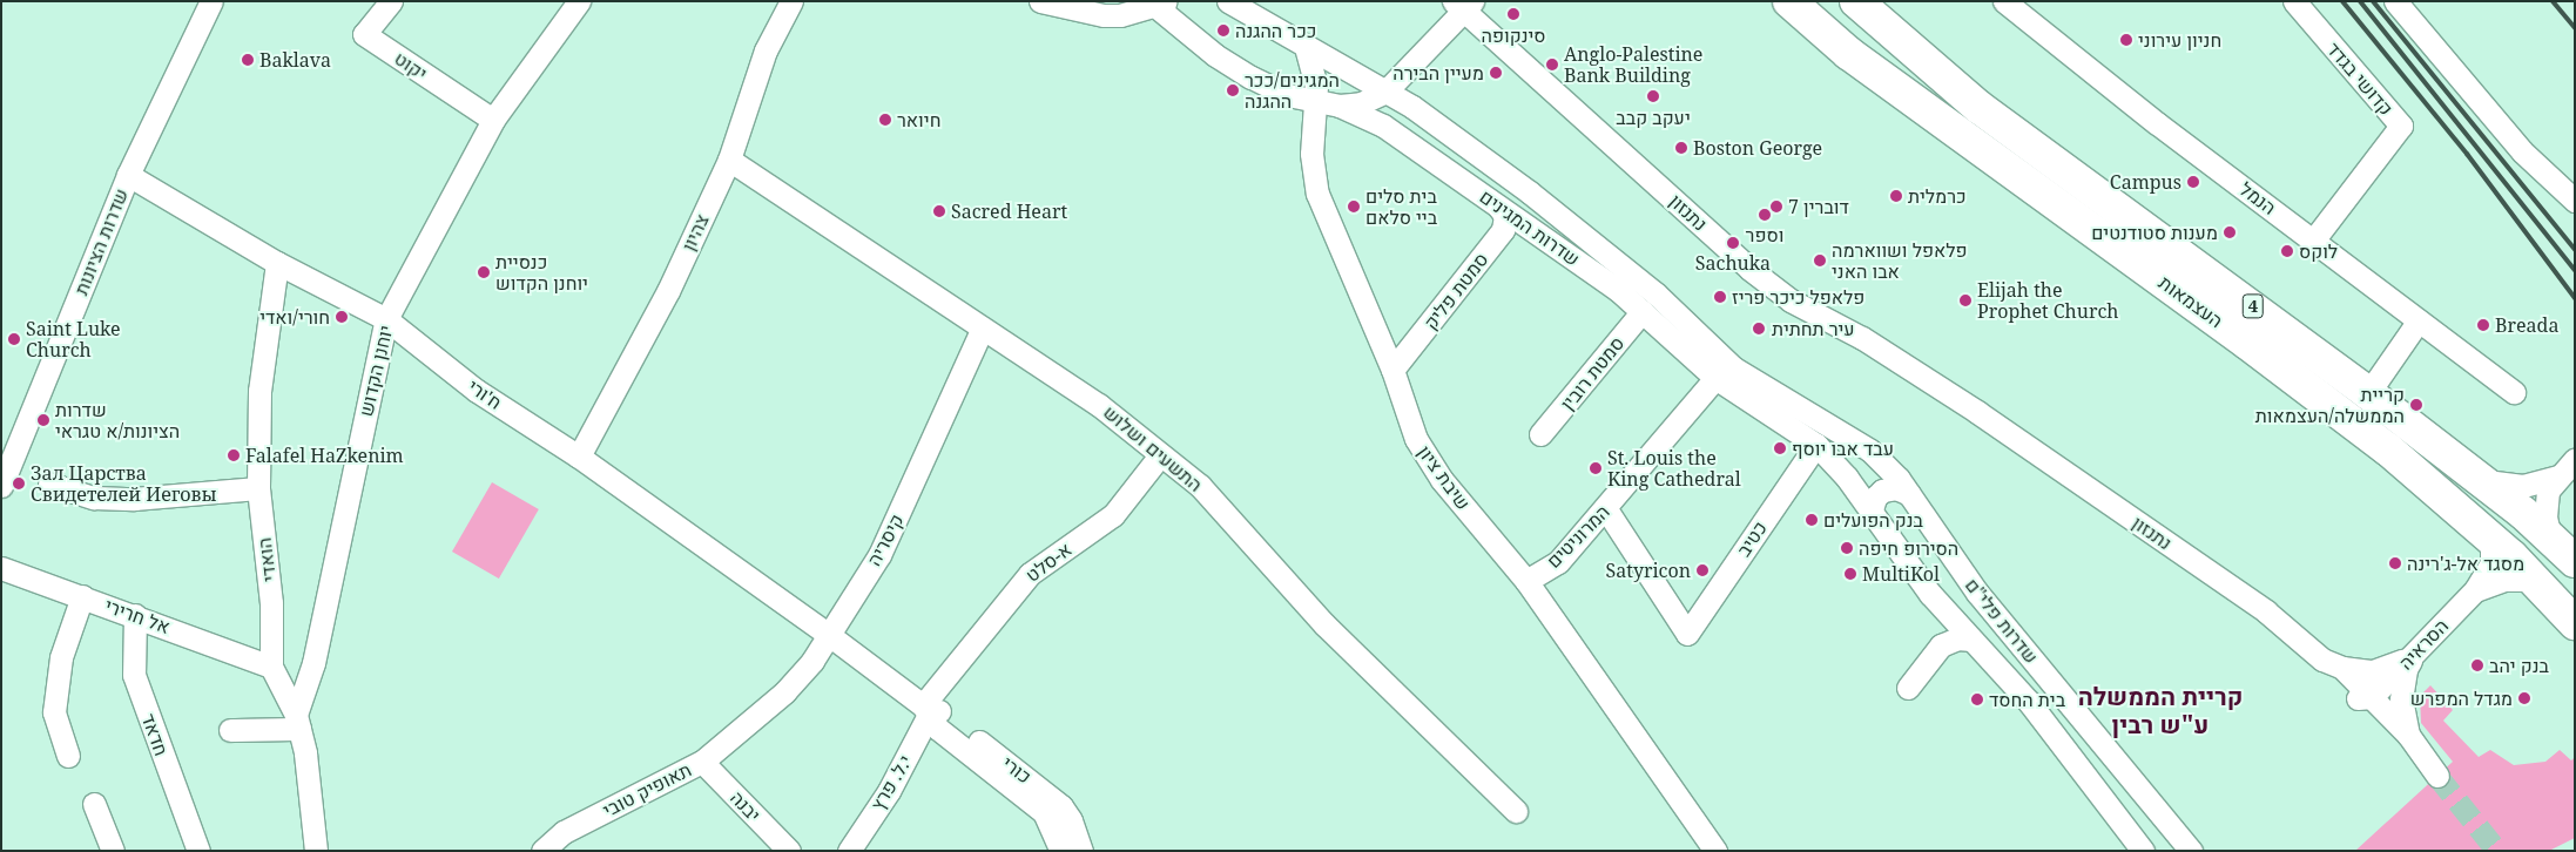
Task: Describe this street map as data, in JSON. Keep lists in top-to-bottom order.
{
  "streets": {
    "highway": ["העצמאות", "4"],
    "street": [
      "יקוט",
      "קדושי בגדד",
      "הנמל",
      "נתנזון",
      "שדרות המגינים",
      "צהיון",
      "שדרות הציונות",
      "סמטת פליק",
      "יוחנן הקדוש",
      "סמטת רובין",
      "ח'ורי",
      "התשעים ושלוש",
      "שיבת ציון",
      "המרוניטים",
      "כטיב",
      "קיסריה",
      "הואדי",
      "א-סלט",
      "אל חרירי",
      "שדרות פלי\"ם",
      "הסראיה",
      "חדאד",
      "כורי",
      "י.ל. פרץ",
      "תאופיק טובי",
      "יבנה"
    ]
  },
  "crossings": [
    ["יקוט", "יוחנן הקדוש"],
    ["קדושי בגדד", "הנמל"],
    ["נתנזון", "הסראיה"],
    ["שדרות המגינים", "סמטת פליק"],
    ["שדרות המגינים", "סמטת רובין"],
    ["שדרות המגינים", "שיבת ציון"],
    ["שדרות המגינים", "המרוניטים"],
    ["שדרות המגינים", "כטיב"],
    ["שדרות המגינים", "שדרות פלי\"ם"],
    ["צהיון", "ח'ורי"],
    ["צהיון", "התשעים ושלוש"],
    ["שדרות הציונות", "ח'ורי"],
    ["סמטת פליק", "שיבת ציון"],
    ["העצמאות", "הסראיה"],
    ["יוחנן הקדוש", "ח'ורי"],
    ["יוחנן הקדוש", "הואדי"],
    ["ח'ורי", "קיסריה"],
    ["ח'ורי", "הואדי"],
    ["ח'ורי", "כורי"],
    ["התשעים ושלוש", "קיסריה"],
    ["התשעים ושלוש", "א-סלט"],
    ["שיבת ציון", "המרוניטים"],
    ["המרוניטים", "כטיב"],
    ["קיסריה", "כורי"],
    ["קיסריה", "תאופיק טובי"],
    ["הואדי", "אל חרירי"],
    ["א-סלט", "כורי"],
    ["א-סלט", "י.ל. פרץ"],
    ["אל חרירי", "חדאד"],
    ["כורי", "י.ל. פרץ"],
    ["תאופיק טובי", "יבנה"]
  ],
  "districts": ["קריית הממשלה ע\"ש רבין"],
  "places": [
    "סינקופה",
    "ככר ההגנה",
    "חניון עירוני",
    "Baklava",
    "Anglo-Palestine Bank Building",
    "מעיין הבירה",
    "המגינים/ככר ההגנה",
    "יעקב קבב",
    "חיואר",
    "Boston George",
    "Campus",
    "כרמלית",
    "בית סלים ביי סלאם",
    "דוברין 7",
    "Sacred Heart",
    "וספר",
    "מענות סטודנטים",
    "Sachuka",
    "לוקס",
    "פלאפל ושווארמה אבו האני",
    "כנסיית יוחנן הקדוש",
    "פלאפל כיכר פריז",
    "Elijah the Prophet Church",
    "חורי/ואדי",
    "Breada",
    "עיר תחתית",
    "Saint Luke Church",
    "קריית הממשלה/העצמאות",
    "שדרות הציונות/א טגראי",
    "עבד אבו יוסף",
    "Falafel HaZkenim",
    "St. Louis the King Cathedral",
    "Зал Царства Свидетелей Иеговы",
    "בנק הפועלים",
    "הסירופ חיפה",
    "מסגד אל-ג'רינה",
    "Satyricon",
    "MultiKol",
    "בנק יהב",
    "מגדל המפרש",
    "בית החסד"
  ]
}
